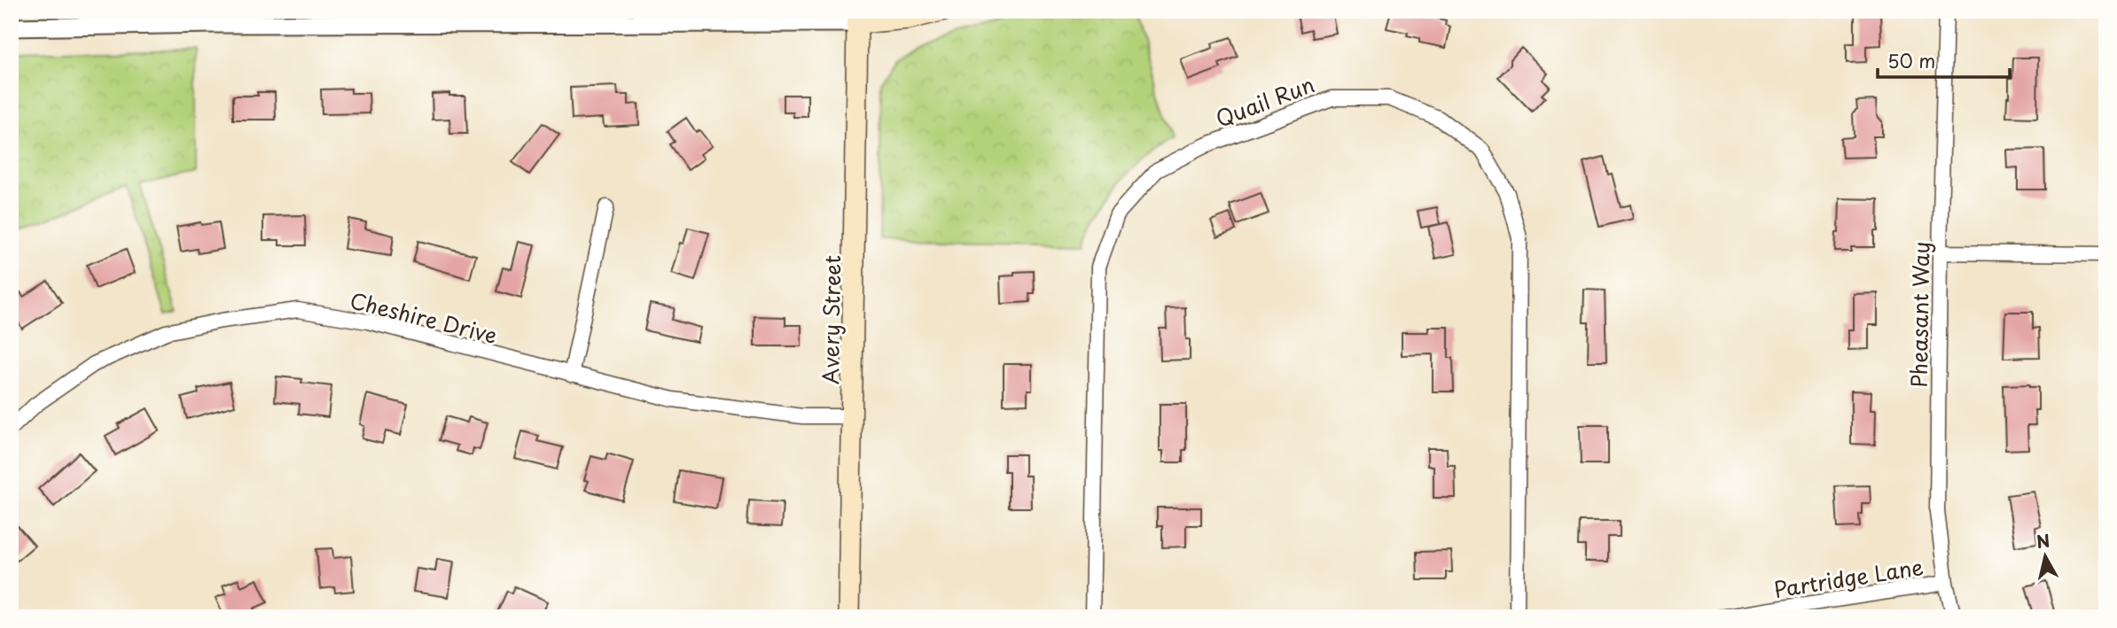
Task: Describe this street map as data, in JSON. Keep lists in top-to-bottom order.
{
  "streets": {
    "main road": ["Avery Street"],
    "street": [
      "Quail Run",
      "Pheasant Way",
      "Cheshire Drive",
      "Partridge Lane"
    ]
  },
  "crossings": [
    ["Pheasant Way", "Partridge Lane"],
    ["Cheshire Drive", "Avery Street"]
  ],
  "scale_bar": "50 m",
  "north": "top"
}
